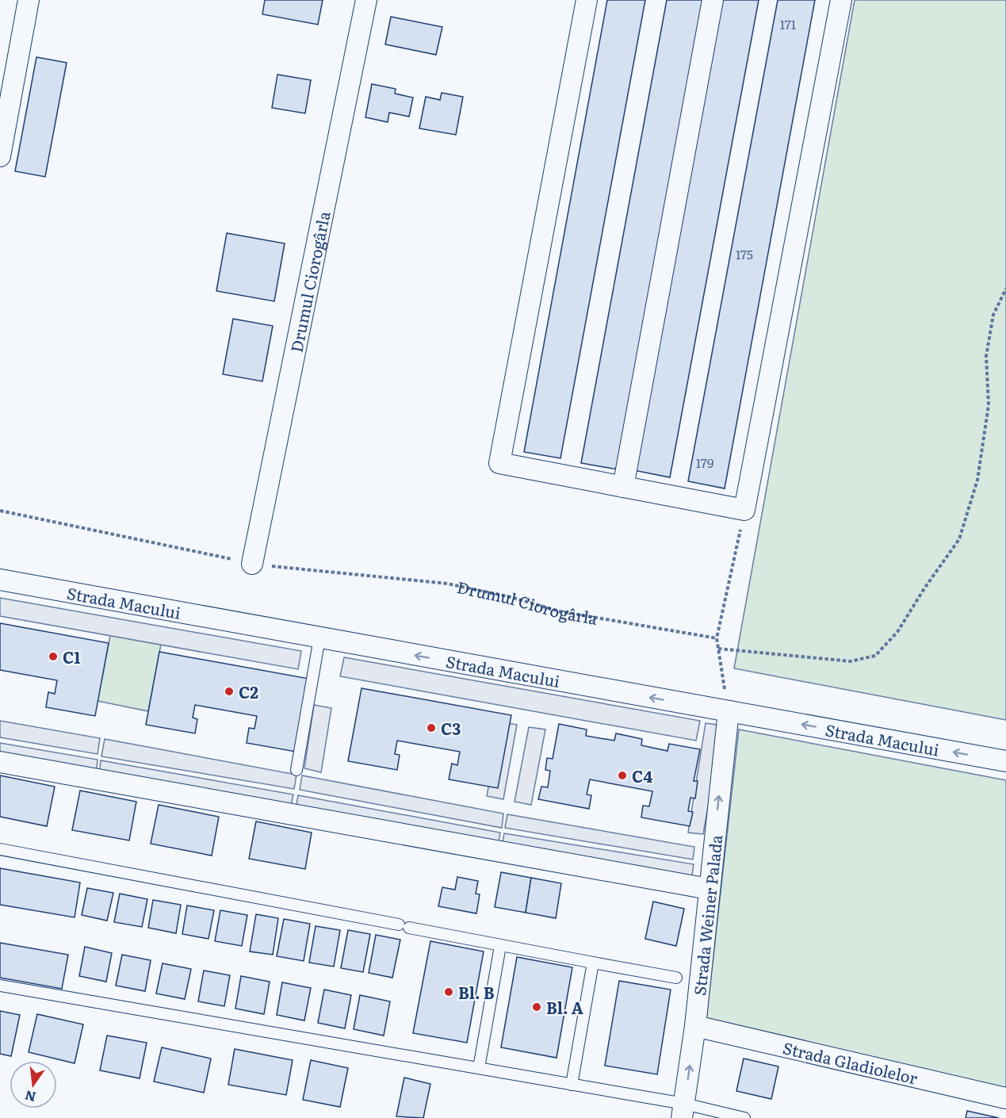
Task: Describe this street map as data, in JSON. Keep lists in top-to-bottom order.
{
  "streets": {
    "street": [
      "Drumul Ciorogârla",
      "Strada Macului",
      "Strada Weiner Palada",
      "Strada Gladiolelor"
    ]
  },
  "crossings": [
    ["Strada Macului", "Strada Weiner Palada"],
    ["Strada Weiner Palada", "Strada Gladiolelor"]
  ],
  "one_way": ["Strada Weiner Palada"],
  "places": [
    "C1",
    "C2",
    "C3",
    "C4",
    "Bl. B",
    "Bl. A"
  ],
  "house_numbers": ["171", "175", "179"],
  "north": "bottom"
}
